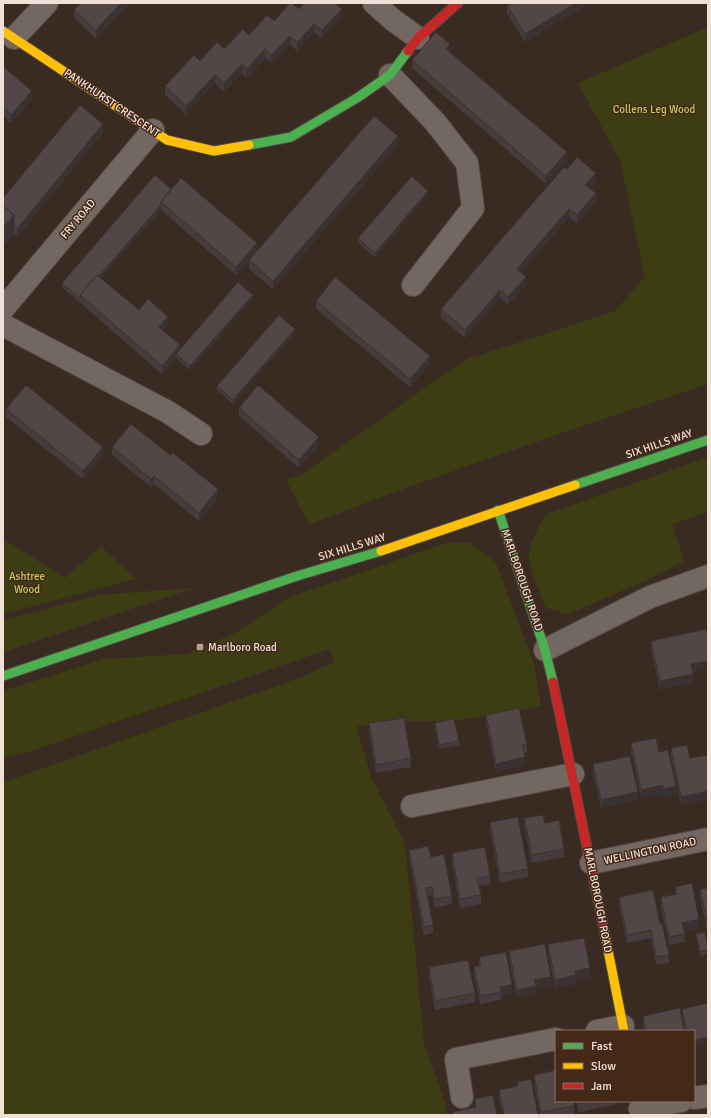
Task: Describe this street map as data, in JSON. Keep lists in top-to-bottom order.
{
  "streets": {
    "street": [
      "PANKHURST CRESCENT",
      "FRY ROAD",
      "SIX HILLS WAY",
      "MARLBOROUGH ROAD",
      "WELLINGTON ROAD"
    ]
  },
  "crossings": [
    ["PANKHURST CRESCENT", "FRY ROAD"],
    ["SIX HILLS WAY", "MARLBOROUGH ROAD"],
    ["MARLBOROUGH ROAD", "WELLINGTON ROAD"]
  ],
  "parks": ["Collens Leg Wood", "Ashtree Wood"],
  "places": {
    "transit": ["Marlboro Road"]
  },
  "legend": ["Fast", "Slow", "Jam"]
}
